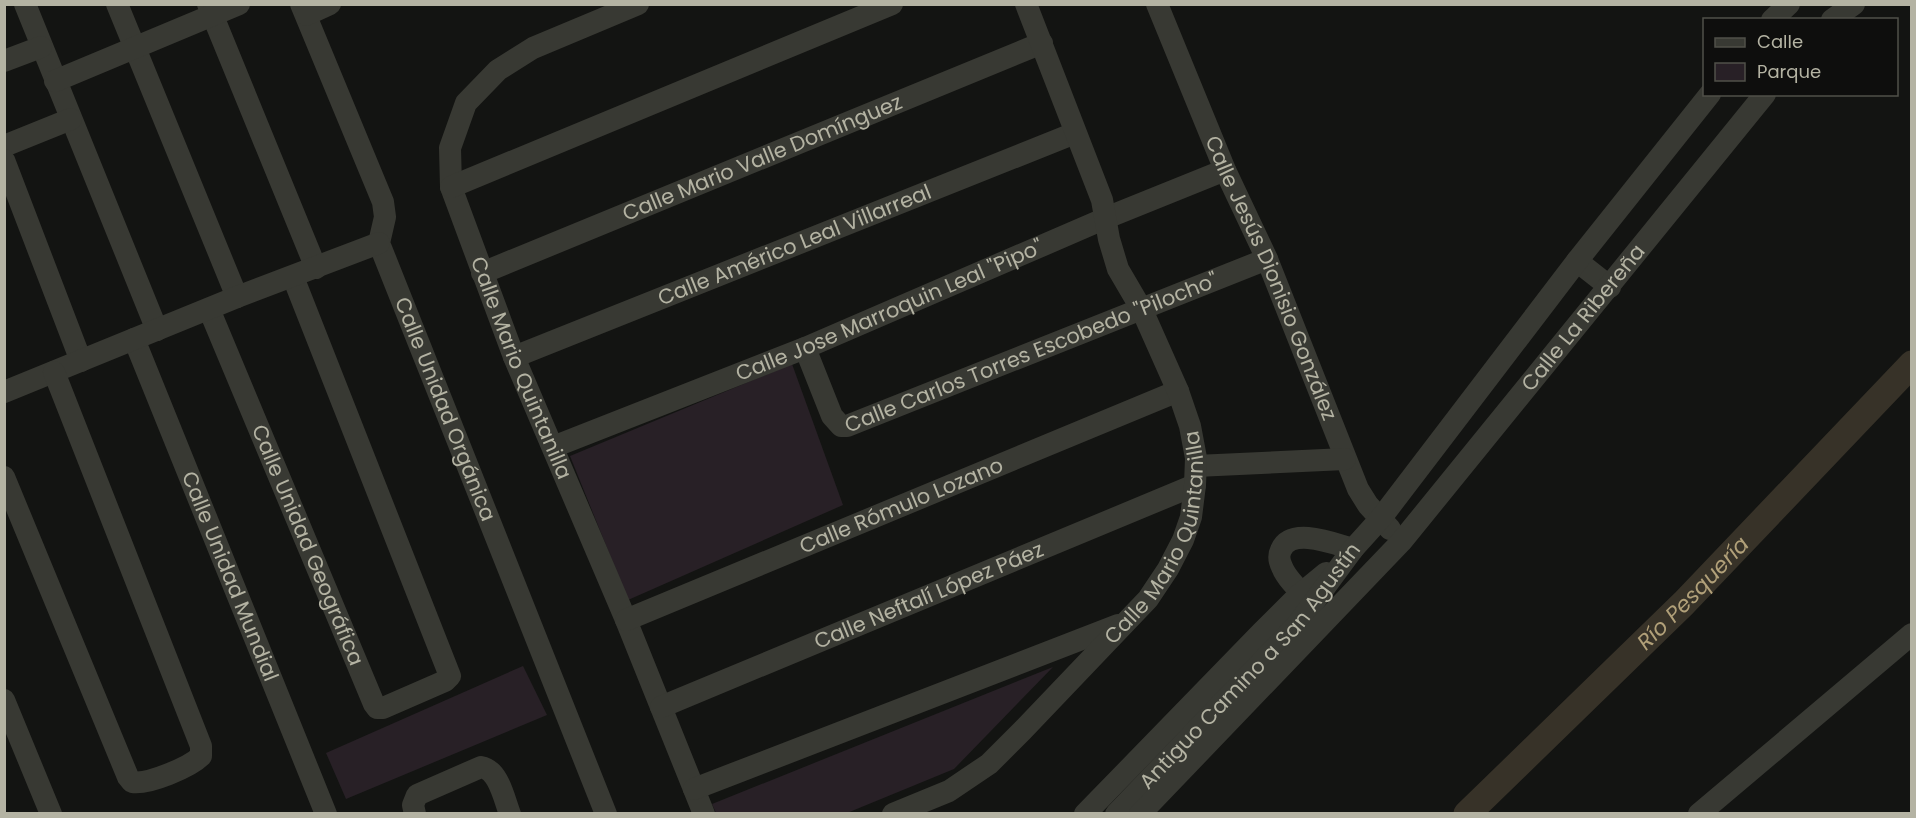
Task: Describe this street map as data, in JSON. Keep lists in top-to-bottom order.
{
  "streets": {
    "street": [
      "Calle Mario Valle Domínguez",
      "Calle Américo Leal Villarreal",
      "Calle Jesús Dionisio González",
      "Calle Jose Marroquin Leal \"Pipo\"",
      "Calle La Ribereña",
      "Calle Carlos Torres Escobedo \"Pilocho\"",
      "Calle Mario Quintanilla",
      "Calle Unidad Orgánica",
      "Calle Rómulo Lozano",
      "Calle Unidad Geográfica",
      "Calle Unidad Mundial",
      "Calle Neftalí López Páez",
      "Antiguo Camino a San Agustín"
    ]
  },
  "crossings": [
    ["Calle Mario Valle Domínguez", "Calle Mario Quintanilla"],
    ["Calle Américo Leal Villarreal", "Calle Mario Quintanilla"],
    ["Calle Jesús Dionisio González", "Calle Jose Marroquin Leal \"Pipo\""],
    ["Calle Jesús Dionisio González", "Calle La Ribereña"],
    ["Calle Jesús Dionisio González", "Calle Carlos Torres Escobedo \"Pilocho\""],
    ["Calle Jesús Dionisio González", "Calle Neftalí López Páez"],
    ["Calle Jesús Dionisio González", "Antiguo Camino a San Agustín"],
    ["Calle Jose Marroquin Leal \"Pipo\"", "Calle Carlos Torres Escobedo \"Pilocho\""],
    ["Calle Jose Marroquin Leal \"Pipo\"", "Calle Mario Quintanilla"],
    ["Calle La Ribereña", "Antiguo Camino a San Agustín"],
    ["Calle Carlos Torres Escobedo \"Pilocho\"", "Calle Mario Quintanilla"],
    ["Calle Mario Quintanilla", "Calle Rómulo Lozano"],
    ["Calle Mario Quintanilla", "Calle Neftalí López Páez"]
  ],
  "water": ["Río Pesquería"],
  "legend": ["Calle", "Parque"]
}
